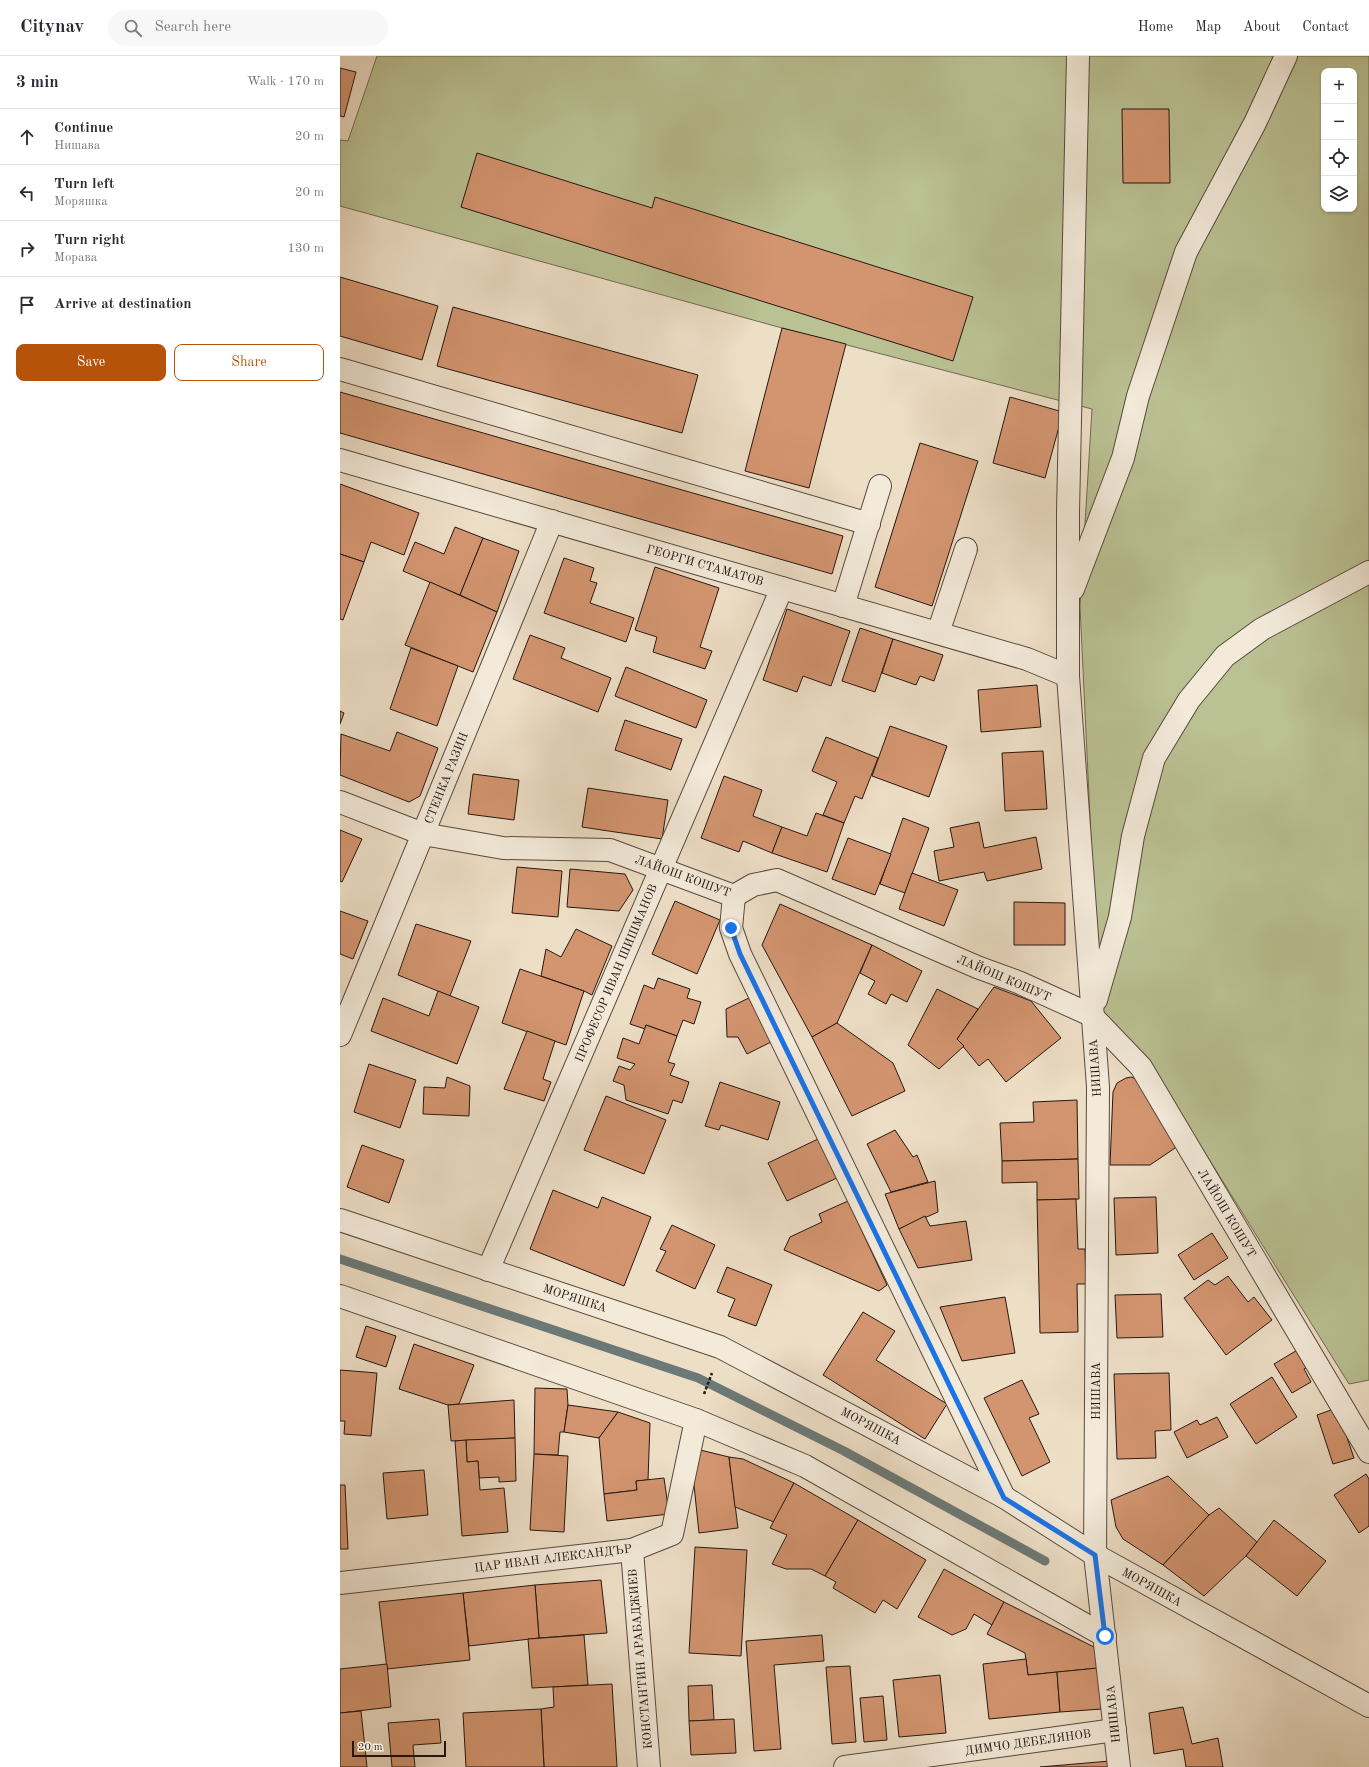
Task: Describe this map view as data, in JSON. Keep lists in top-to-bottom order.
{
  "streets": {
    "street": [
      "ГЕОРГИ СТАМАТОВ",
      "СТЕНКА РАЗИН",
      "ЛАЙОШ КОШУТ",
      "ПРОФЕСОР ИВАН ШИШМАНОВ",
      "НИШАВА",
      "МОРЯШКА",
      "ЦАР ИВАН АЛЕКСАНДЪР",
      "КОНСТАНТИН АРАБАДЖИЕВ",
      "ДИМЧО ДЕБЕЛЯНОВ"
    ]
  },
  "crossings": [
    ["ГЕОРГИ СТАМАТОВ", "СТЕНКА РАЗИН"],
    ["ГЕОРГИ СТАМАТОВ", "ПРОФЕСОР ИВАН ШИШМАНОВ"],
    ["ГЕОРГИ СТАМАТОВ", "НИШАВА"],
    ["СТЕНКА РАЗИН", "ЛАЙОШ КОШУТ"],
    ["ЛАЙОШ КОШУТ", "ПРОФЕСОР ИВАН ШИШМАНОВ"],
    ["ЛАЙОШ КОШУТ", "НИШАВА"],
    ["ПРОФЕСОР ИВАН ШИШМАНОВ", "МОРЯШКА"],
    ["НИШАВА", "МОРЯШКА"],
    ["НИШАВА", "ДИМЧО ДЕБЕЛЯНОВ"],
    ["ЦАР ИВАН АЛЕКСАНДЪР", "КОНСТАНТИН АРАБАДЖИЕВ"]
  ],
  "scale_bar": "20 m",
  "page": {
    "header": "Citynav",
    "search": "Search here",
    "nav": [
      "Home",
      "Map",
      "About",
      "Contact"
    ],
    "heading": ["3 min", "Walk · 170 m"],
    "map_buttons": ["+", "−"],
    "list": [
      ["Continue", "Нишава", "20 m"],
      ["Turn left", "Моряшка", "20 m"],
      ["Turn right", "Морава", "130 m"],
      "Arrive at destination"
    ],
    "buttons": ["Save", "Share"],
    "scale": "20 m"
  }
}
